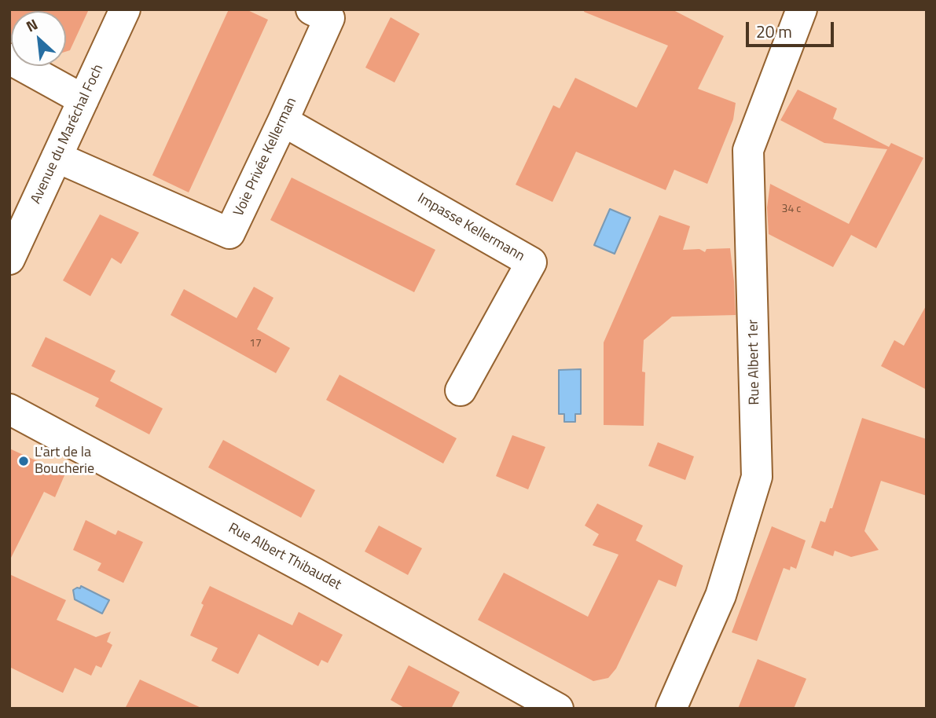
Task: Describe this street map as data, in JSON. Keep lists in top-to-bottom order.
{
  "streets": {
    "street": [
      "Avenue du Maréchal Foch",
      "Voie Privée Kellerman",
      "Impasse Kellermann",
      "Rue Albert 1er",
      "Rue Albert Thibaudet"
    ]
  },
  "crossings": [
    ["Avenue du Maréchal Foch", "Voie Privée Kellerman"],
    ["Voie Privée Kellerman", "Impasse Kellermann"]
  ],
  "places": ["L'art de la Boucherie"],
  "house_numbers": ["34 c", "17"],
  "scale_bar": "20 m",
  "north": "top left"
}
